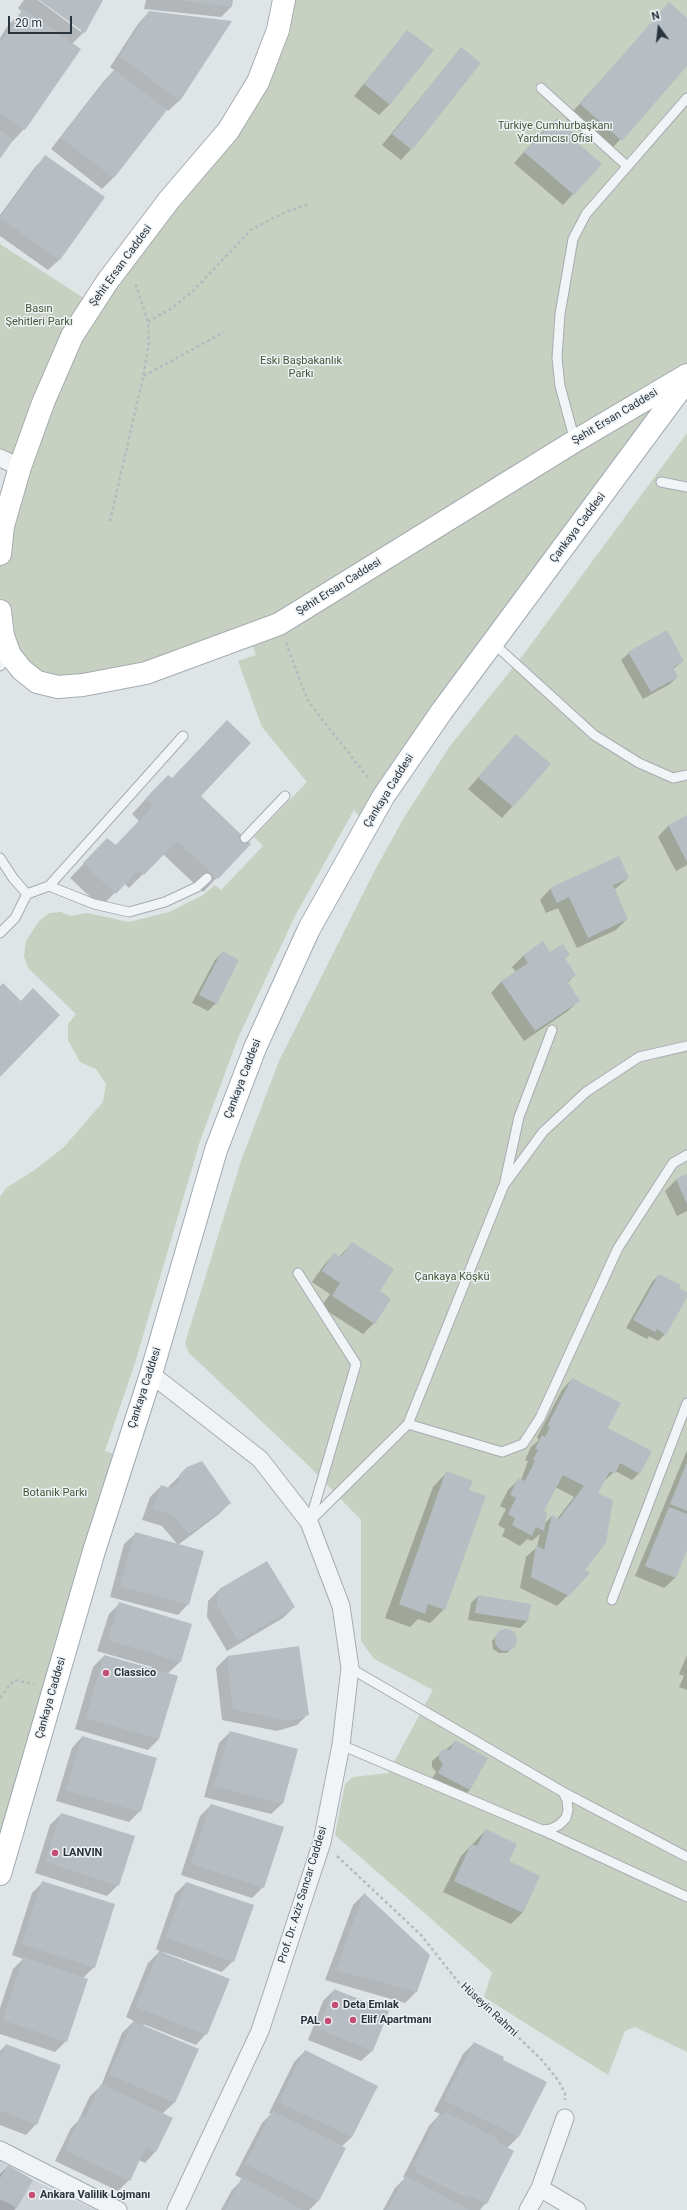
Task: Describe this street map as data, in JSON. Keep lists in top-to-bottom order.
{
  "streets": {
    "main road": ["Şehit Ersan Caddesi", "Çankaya Caddesi"],
    "street": ["Prof. Dr. Aziz Sancar Caddesi"],
    "path": ["Hüseyin Rahmi"]
  },
  "crossings": [
    ["Çankaya Caddesi", "Prof. Dr. Aziz Sancar Caddesi"],
    ["Prof. Dr. Aziz Sancar Caddesi", "Hüseyin Rahmi"]
  ],
  "parks": [
    "Türkiye Cumhurbaşkanı Yardımcısı Ofisi",
    "Basın Şehitleri Parkı",
    "Eski Başbakanlık Parkı",
    "Çankaya Köşkü",
    "Botanik Parkı"
  ],
  "places": [
    "Classico",
    "LANVIN",
    "Deta Emlak",
    "Elif Apartmanı",
    "PAL",
    "Ankara Valilik Lojmanı"
  ],
  "scale_bar": "20 m",
  "north": "top"
}
